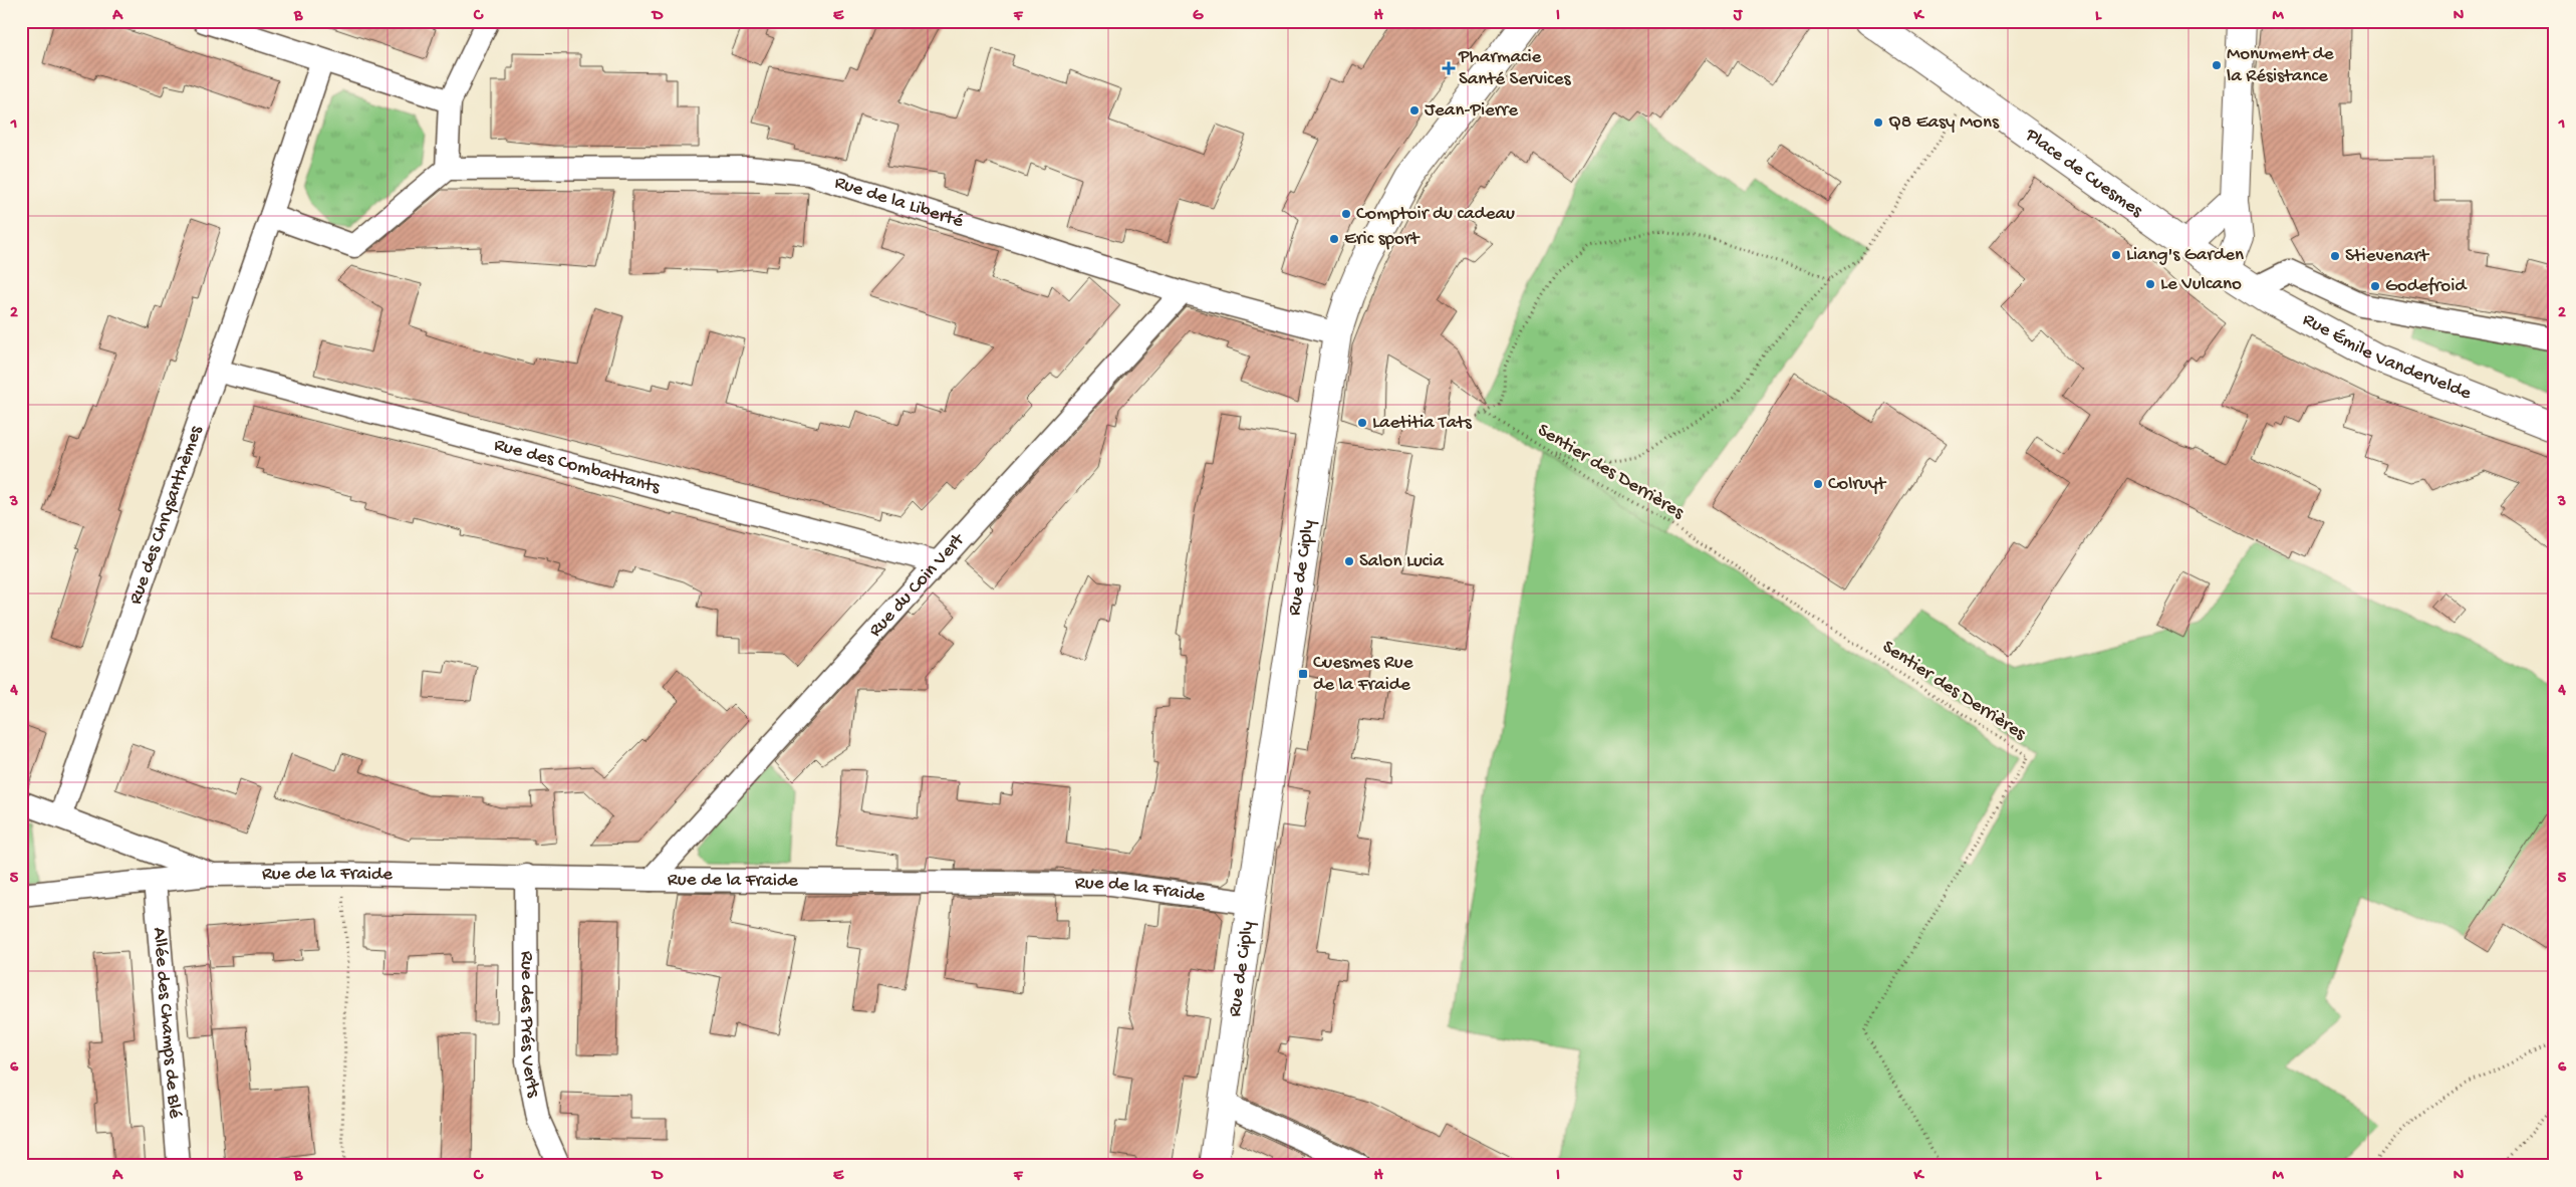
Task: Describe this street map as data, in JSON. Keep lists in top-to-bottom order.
{
  "streets": {
    "street": [
      "Place de Cuesmes",
      "Rue de la Liberté",
      "Rue Émile Vandervelde",
      "Rue des Combattants",
      "Rue des Chrysanthèmes",
      "Rue de Ciply",
      "Rue du Coin Vert",
      "Rue de la Fraide",
      "Allée des Champs de Blé",
      "Rue des Prés Verts"
    ],
    "path": ["Sentier des Derrières"]
  },
  "crossings": [
    ["Place de Cuesmes", "Rue Émile Vandervelde"],
    ["Rue de la Liberté", "Rue de Ciply"],
    ["Rue de la Liberté", "Rue du Coin Vert"],
    ["Rue des Combattants", "Rue des Chrysanthèmes"],
    ["Rue des Combattants", "Rue du Coin Vert"],
    ["Rue des Chrysanthèmes", "Rue de la Fraide"],
    ["Rue de Ciply", "Rue de la Fraide"],
    ["Rue du Coin Vert", "Rue de la Fraide"],
    ["Rue de la Fraide", "Allée des Champs de Blé"],
    ["Rue de la Fraide", "Rue des Prés Verts"]
  ],
  "places": {
    "other": [
      "Monument de la Résistance",
      "Jean-Pierre",
      "Q8 Easy Mons",
      "Comptoir du cadeau",
      "Eric sport",
      "Liang's Garden",
      "Stievenart",
      "Le Vulcano",
      "Godefroid",
      "Laetitia Tats",
      "Colruyt",
      "Salon Lucia"
    ],
    "health": ["Pharmacie Santé Services"],
    "transit": ["Cuesmes Rue de la Fraide"]
  },
  "grid": {
    "columns": [
      "A",
      "B",
      "C",
      "D",
      "E",
      "F",
      "G",
      "H",
      "I",
      "J",
      "K",
      "L",
      "M",
      "N"
    ],
    "rows": [
      "1",
      "2",
      "3",
      "4",
      "5",
      "6"
    ]
  }
}
